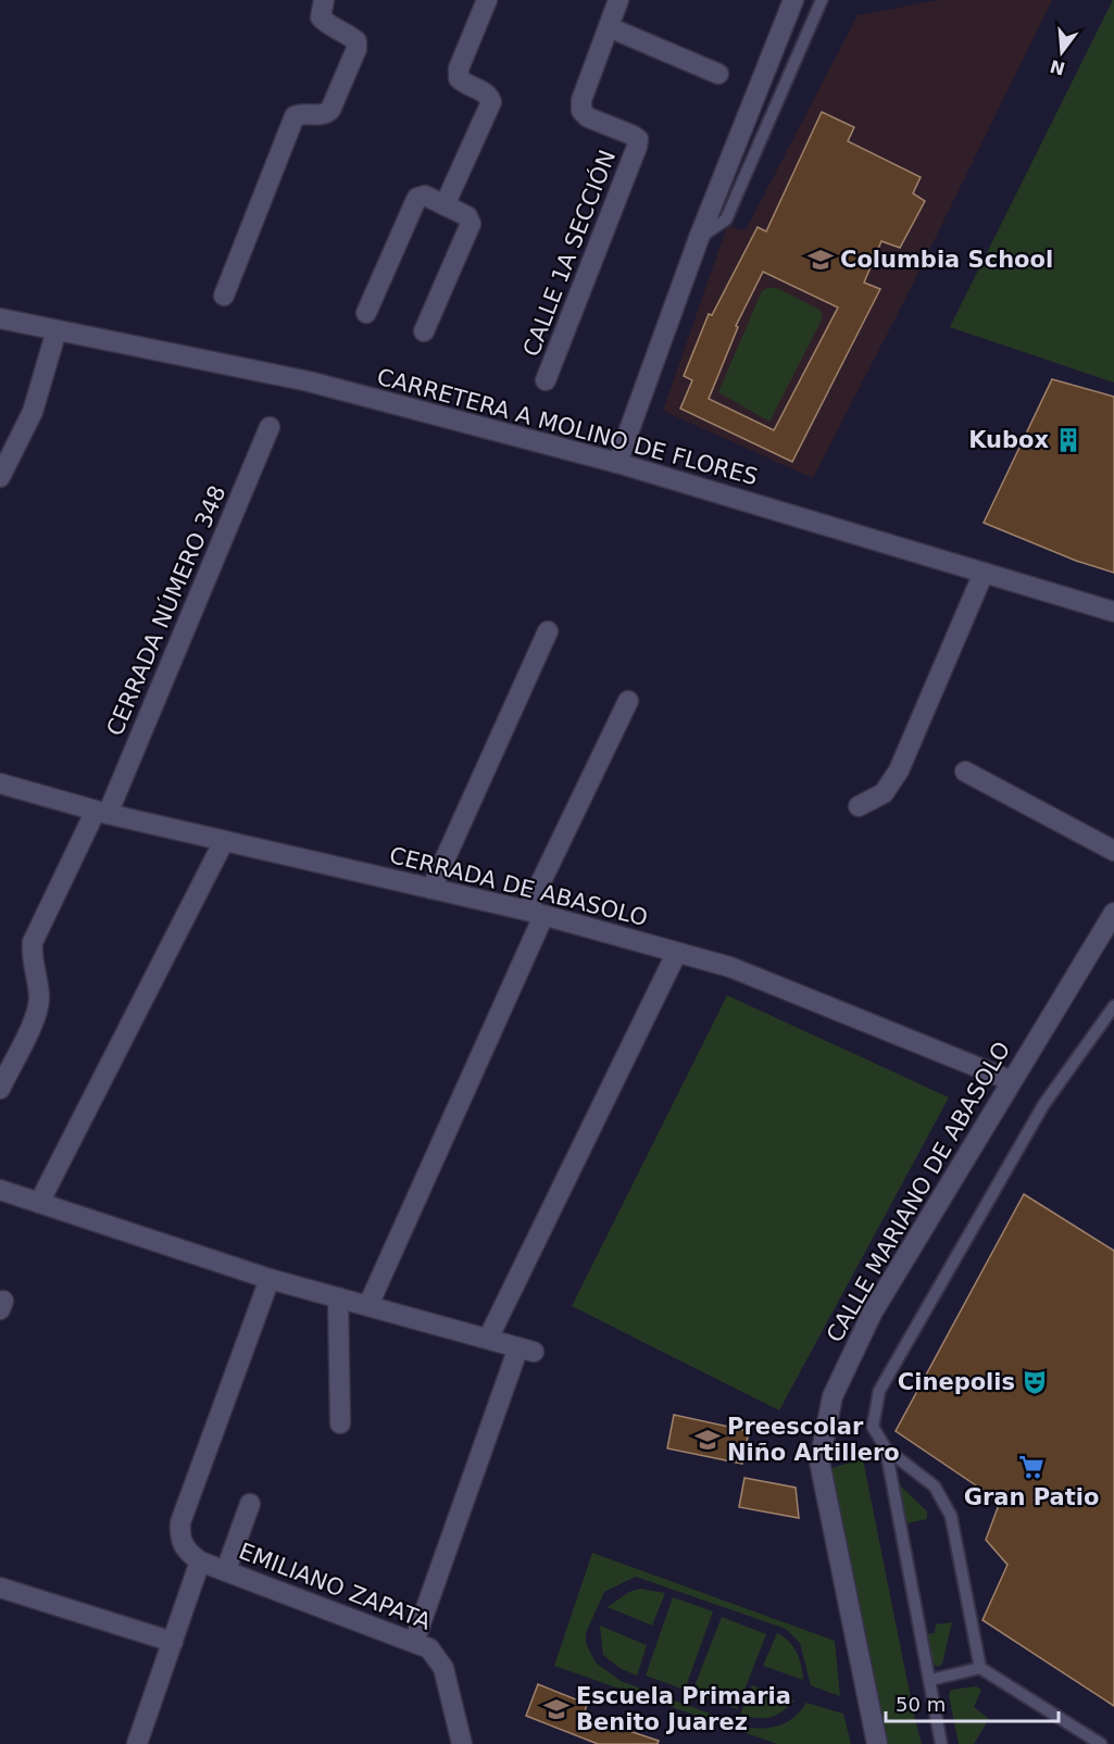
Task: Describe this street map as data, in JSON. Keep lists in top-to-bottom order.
{
  "streets": {
    "street": [
      "CALLE 1A SECCIÓN",
      "CARRETERA A MOLINO DE FLORES",
      "CERRADA NÚMERO 348",
      "CERRADA DE ABASOLO",
      "CALLE MARIANO DE ABASOLO",
      "EMILIANO ZAPATA"
    ]
  },
  "crossings": [
    ["CERRADA NÚMERO 348", "CERRADA DE ABASOLO"],
    ["CERRADA DE ABASOLO", "CALLE MARIANO DE ABASOLO"]
  ],
  "places": {
    "school or university": ["Columbia School", "Preescolar Niño Artillero", "Escuela Primaria Benito Juarez"],
    "building": ["Kubox"],
    "theatre": ["Cinepolis"],
    "supermarket": ["Gran Patio"]
  },
  "scale_bar": "50 m",
  "north": "bottom"
}
